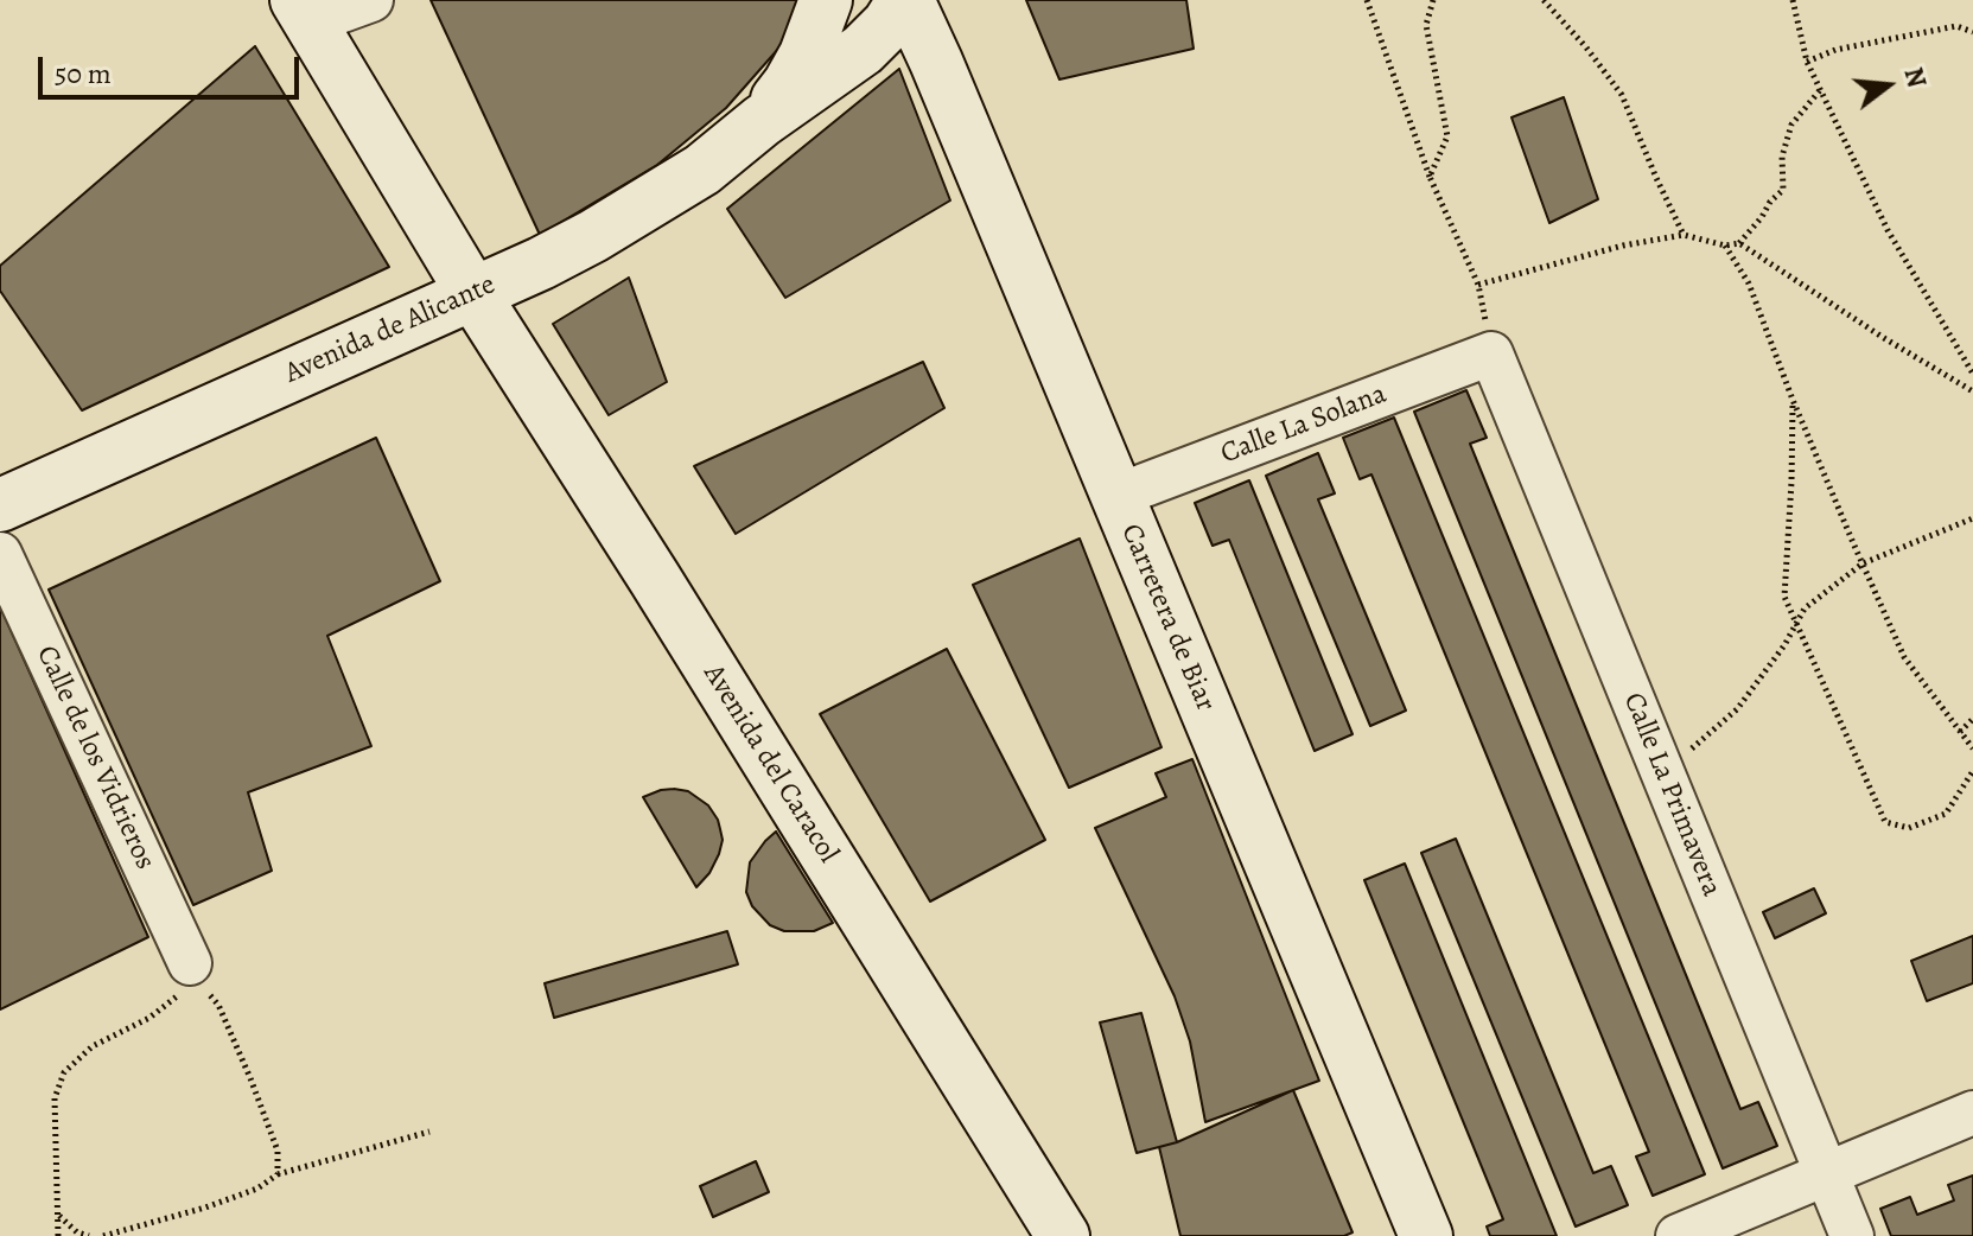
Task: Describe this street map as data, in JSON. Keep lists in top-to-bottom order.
{
  "streets": {
    "main road": ["Avenida de Alicante", "Carretera de Biar", "Avenida del Caracol"],
    "street": ["Calle La Solana", "Calle de los Vidrieros", "Calle La Primavera"]
  },
  "crossings": [
    ["Avenida de Alicante", "Avenida del Caracol"],
    ["Calle La Solana", "Carretera de Biar"],
    ["Calle La Solana", "Calle La Primavera"]
  ],
  "scale_bar": "50 m",
  "north": "right"
}
